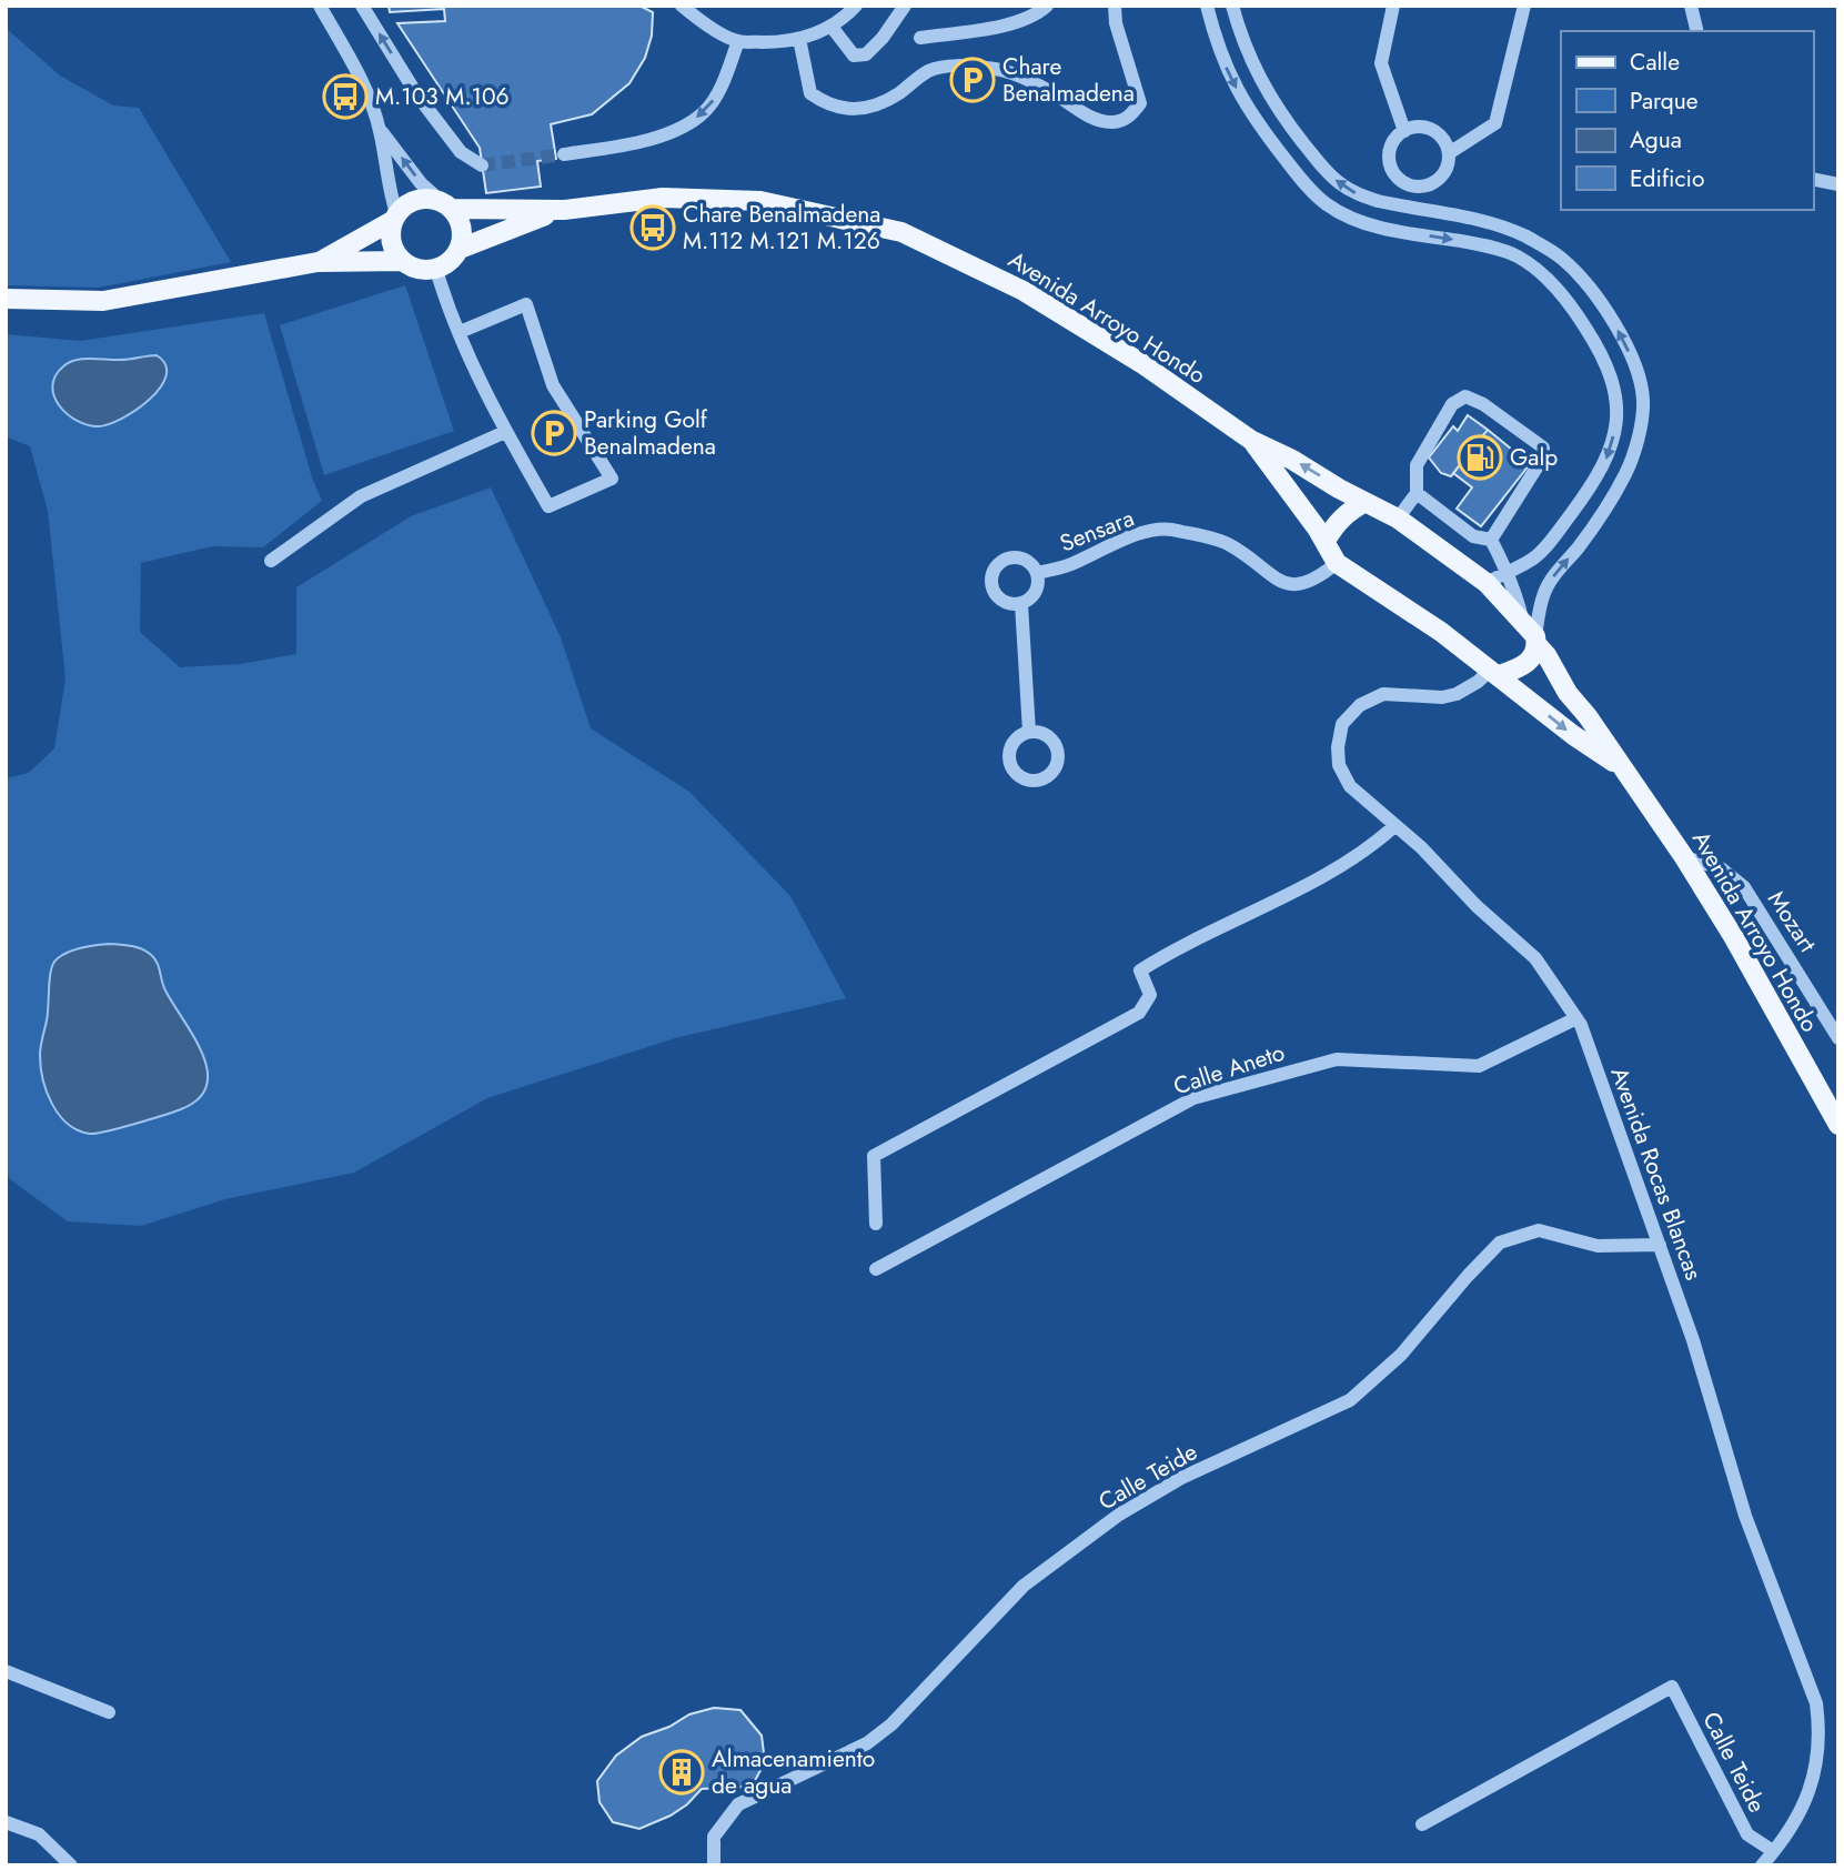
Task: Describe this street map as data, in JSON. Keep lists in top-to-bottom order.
{
  "streets": {
    "main road": ["Avenida Arroyo Hondo"],
    "street": [
      "Sensara",
      "Mozart",
      "Calle Aneto",
      "Avenida Rocas Blancas",
      "Calle Teide"
    ]
  },
  "crossings": [
    ["Avenida Arroyo Hondo", "Sensara"],
    ["Avenida Arroyo Hondo", "Mozart"],
    ["Avenida Arroyo Hondo", "Avenida Rocas Blancas"],
    ["Calle Aneto", "Avenida Rocas Blancas"],
    ["Avenida Rocas Blancas", "Calle Teide"]
  ],
  "places": {
    "parking": ["Chare Benalmadena", "Parking Golf Benalmadena"],
    "bus stop": ["M.103 M.106", "Chare Benalmadena M.112 M.121 M.126"],
    "fuel station": ["Galp"],
    "building": ["Almacenamiento de agua"]
  },
  "legend": [
    "Calle",
    "Parque",
    "Agua",
    "Edificio"
  ]
}
